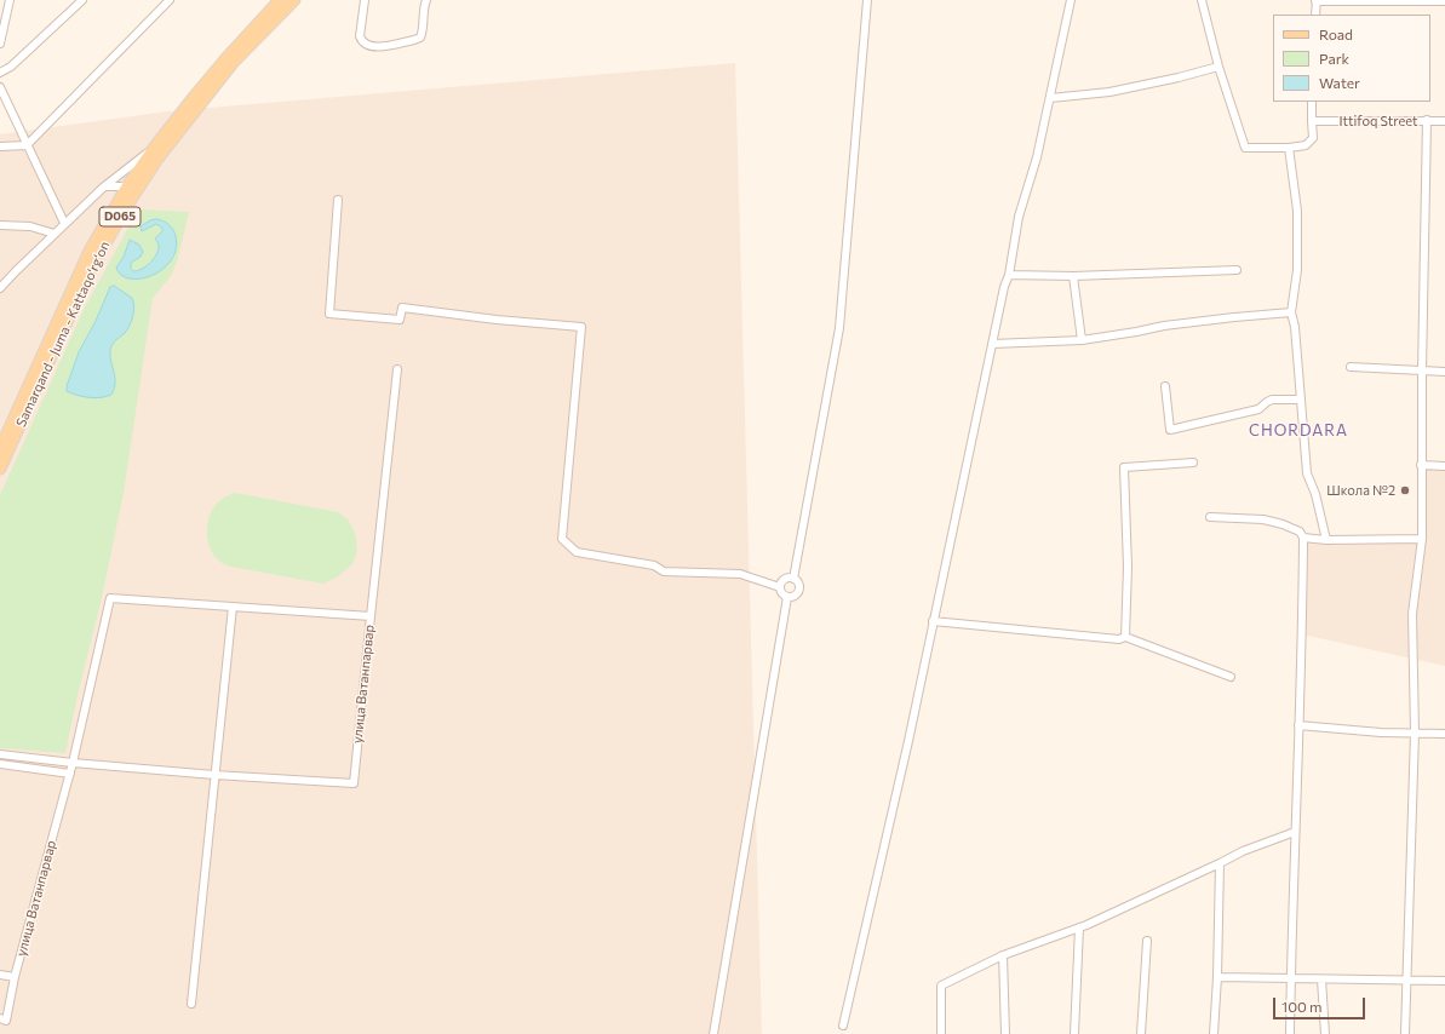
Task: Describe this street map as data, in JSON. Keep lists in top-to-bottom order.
{
  "streets": {
    "main road": ["D065", "Samarqand - Juma - Kattaqo‘rg‘on"],
    "street": ["Ittifoq Street", "улица Ватанпарвар"]
  },
  "districts": ["CHORDARA"],
  "places": ["Школа №2"],
  "legend": ["Road", "Park", "Water"],
  "scale_bar": "100 m"
}
